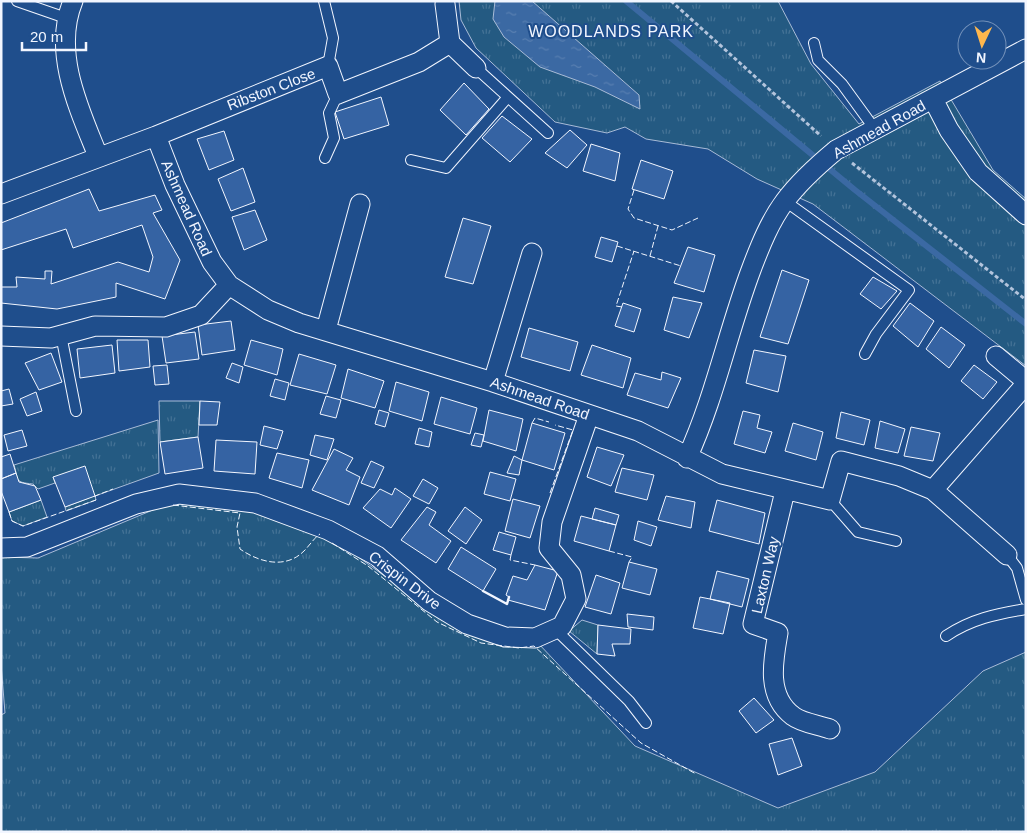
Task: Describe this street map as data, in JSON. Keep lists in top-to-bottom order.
{
  "streets": {
    "street": [
      "Ribston Close",
      "Ashmead Road",
      "Laxton Way",
      "Crispin Drive"
    ]
  },
  "crossings": [
    ["Ribston Close", "Ashmead Road"],
    ["Ashmead Road", "Crispin Drive"]
  ],
  "districts": ["WOODLANDS PARK"],
  "scale_bar": "20 m",
  "north": "bottom"
}
